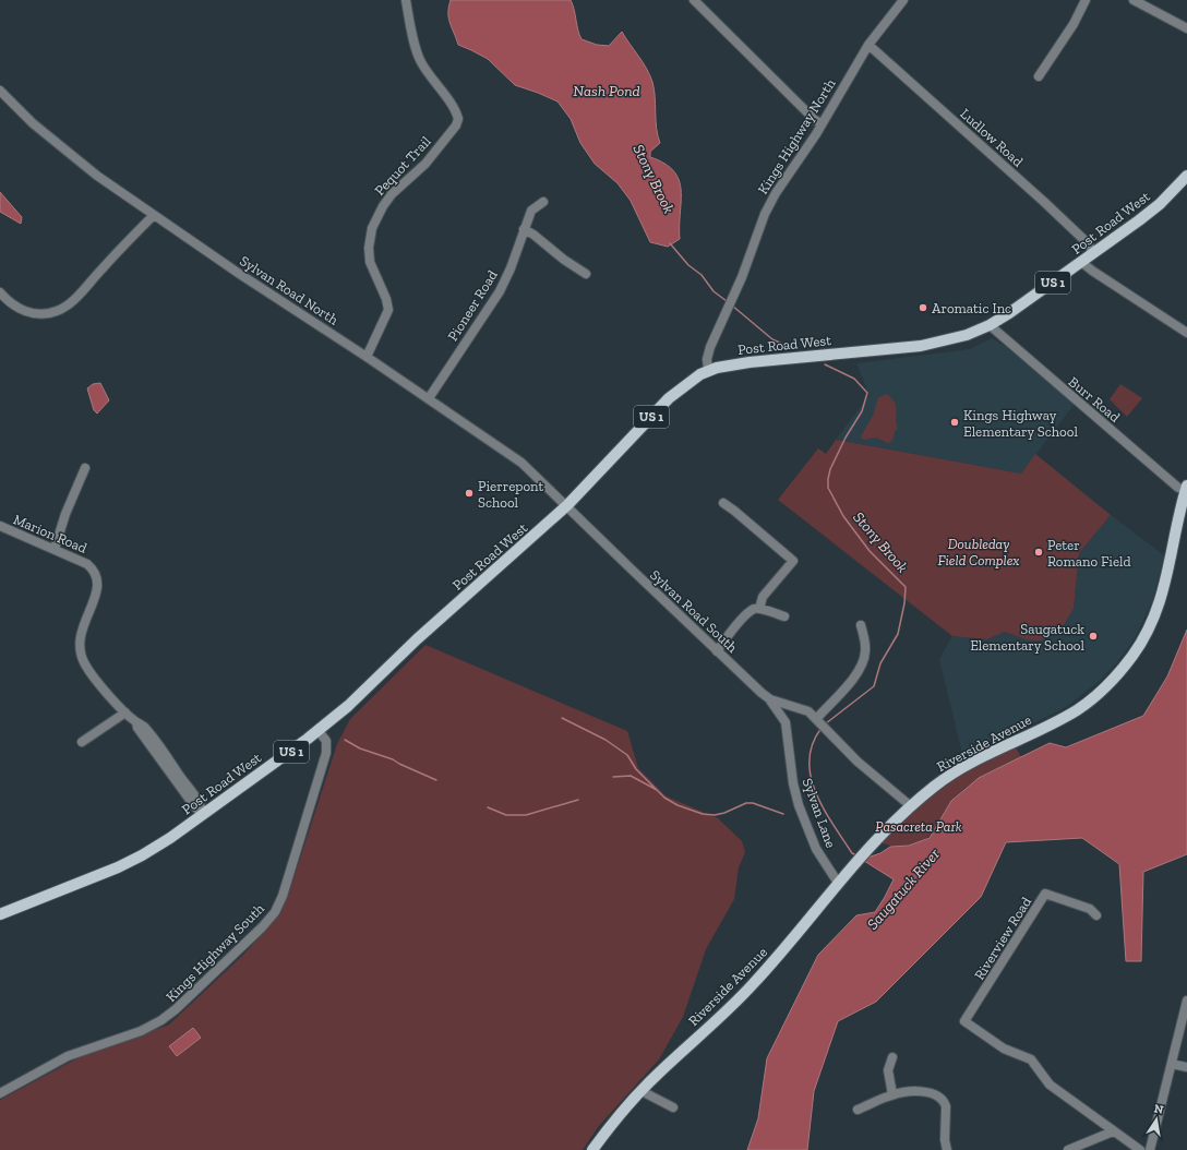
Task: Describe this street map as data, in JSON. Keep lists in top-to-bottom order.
{
  "streets": {
    "main road": ["Post Road West", "US 1", "Riverside Avenue"],
    "street": [
      "Kings Highway North",
      "Ludlow Road",
      "Pequot Trail",
      "Sylvan Road North",
      "Pioneer Road",
      "Burr Road",
      "Marion Road",
      "Sylvan Road South",
      "Sylvan Lane",
      "Riverview Road",
      "Kings Highway South"
    ]
  },
  "crossings": [
    ["Kings Highway North", "Ludlow Road"],
    ["Kings Highway North", "Post Road West"],
    ["Ludlow Road", "Post Road West"],
    ["Pequot Trail", "Sylvan Road North"],
    ["Post Road West", "Sylvan Road North"],
    ["Post Road West", "Burr Road"],
    ["Post Road West", "Marion Road"],
    ["Post Road West", "Sylvan Road South"],
    ["Post Road West", "Kings Highway South"],
    ["Sylvan Road North", "Pioneer Road"],
    ["Sylvan Road North", "Sylvan Road South"],
    ["Burr Road", "Riverside Avenue"],
    ["Sylvan Road South", "Riverside Avenue"],
    ["Sylvan Road South", "Sylvan Lane"],
    ["Riverside Avenue", "Sylvan Lane"]
  ],
  "water": ["Nash Pond", "Stony Brook", "Saugatuck River"],
  "parks": ["Doubleday Field Complex", "Pasacreta Park"],
  "places": [
    "Aromatic Inc",
    "Kings Highway Elementary School",
    "Pierrepont School",
    "Peter Romano Field",
    "Saugatuck Elementary School"
  ],
  "north": "top"
}
